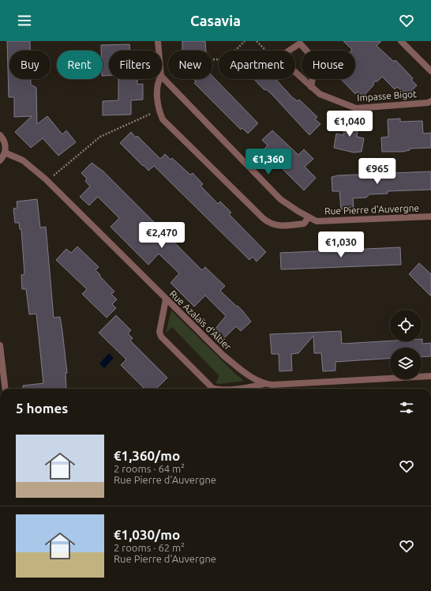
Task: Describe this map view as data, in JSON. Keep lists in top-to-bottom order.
{
  "streets": {
    "street": ["Impasse Bigot", "Rue Pierre d'Auvergne", "Rue Azalaïs d'Altier"]
  },
  "page": {
    "header": "Casavia",
    "chip": [
      "Buy",
      "Rent",
      "Filters",
      "New",
      "Apartment",
      "House"
    ],
    "price": [
      "€1,040",
      "€1,360",
      "€965",
      "€2,470",
      "€1,030"
    ],
    "heading": "5 homes",
    "list": [
      {
        "name": "€1,360/mo",
        "note": "2 rooms · 64 m² · Rue Pierre d'Auvergne"
      },
      {
        "name": "€1,030/mo",
        "note": "2 rooms · 62 m² · Rue Pierre d'Auvergne"
      }
    ]
  }
}
